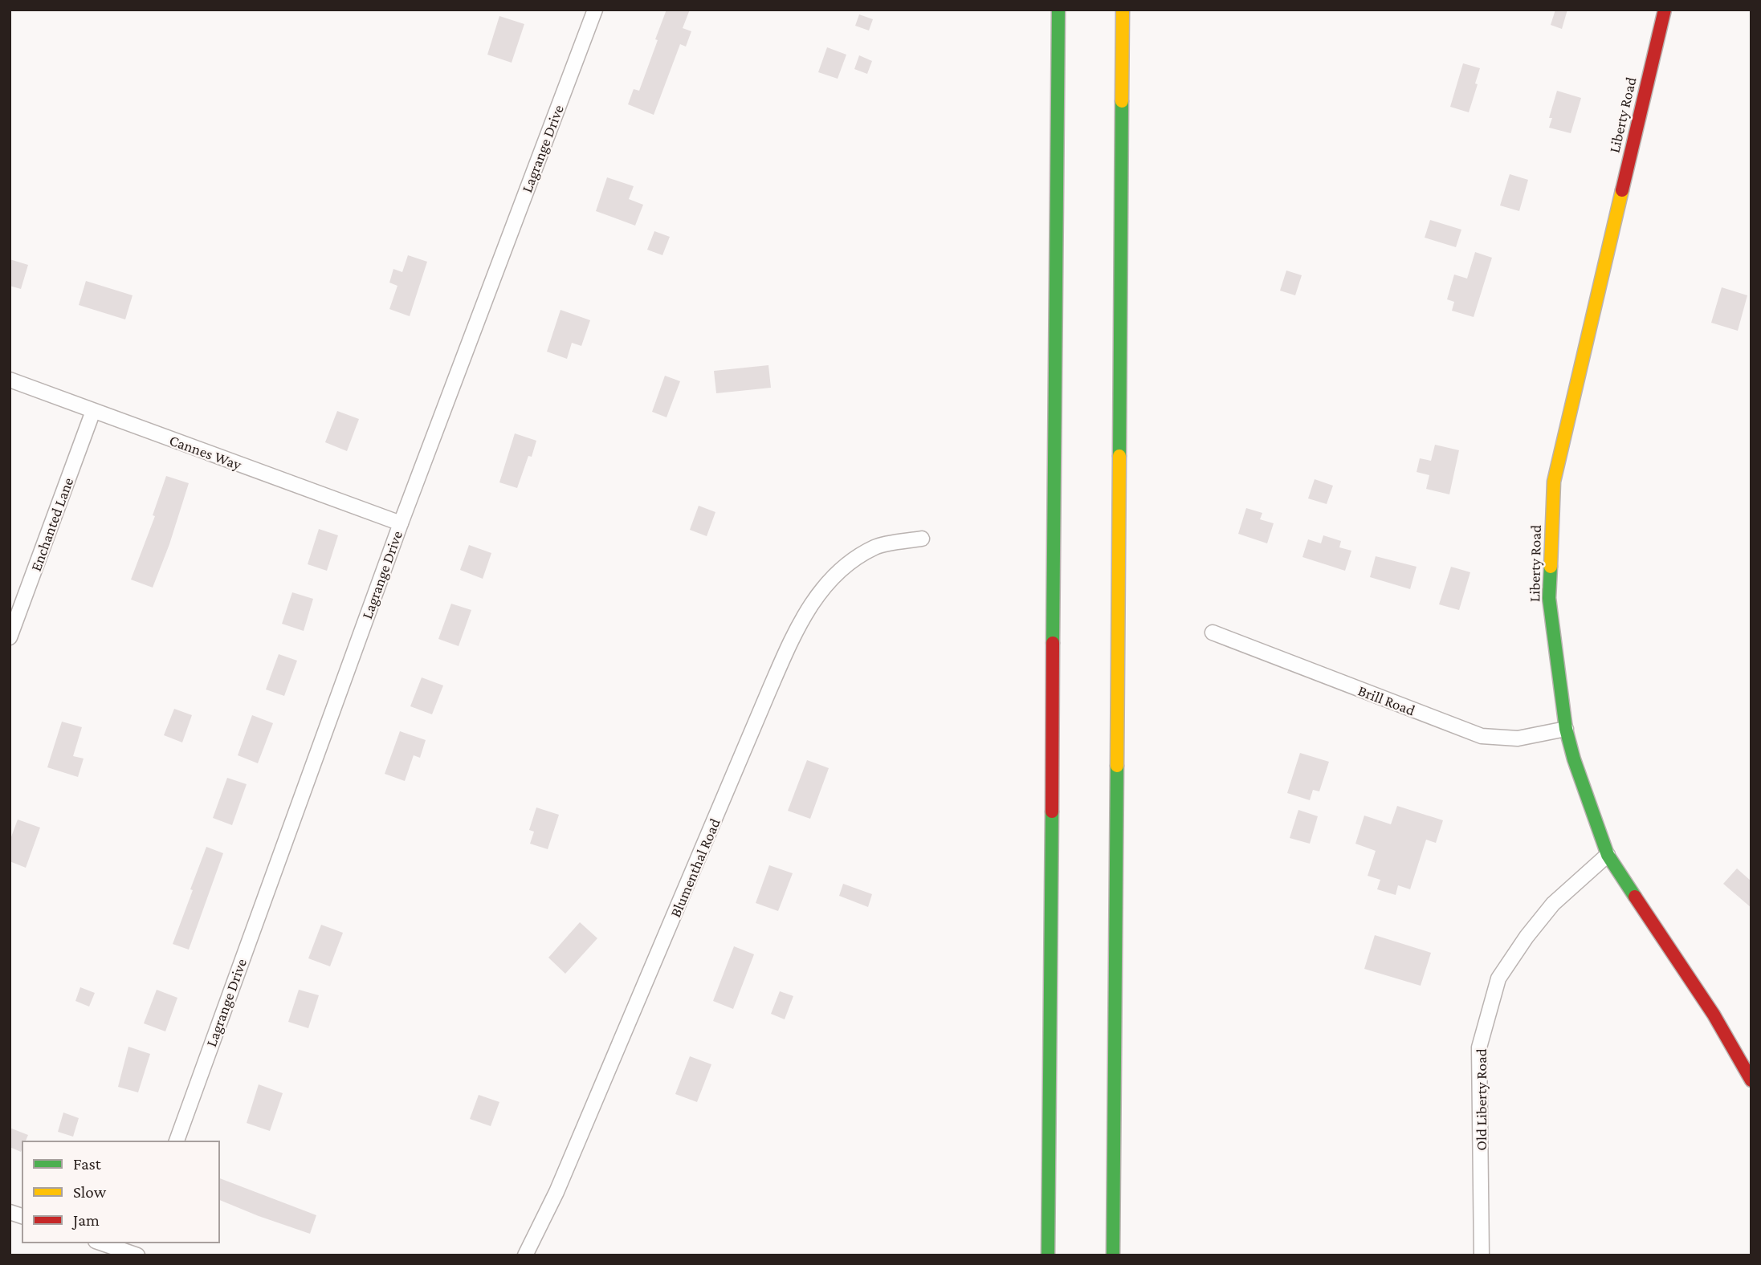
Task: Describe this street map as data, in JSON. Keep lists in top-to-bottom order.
{
  "streets": {
    "main road": ["Liberty Road"],
    "street": [
      "Lagrange Drive",
      "Cannes Way",
      "Enchanted Lane",
      "Brill Road",
      "Blumenthal Road",
      "Old Liberty Road"
    ]
  },
  "crossings": [
    ["Liberty Road", "Brill Road"],
    ["Liberty Road", "Old Liberty Road"],
    ["Lagrange Drive", "Cannes Way"],
    ["Cannes Way", "Enchanted Lane"]
  ],
  "legend": ["Fast", "Slow", "Jam"]
}
